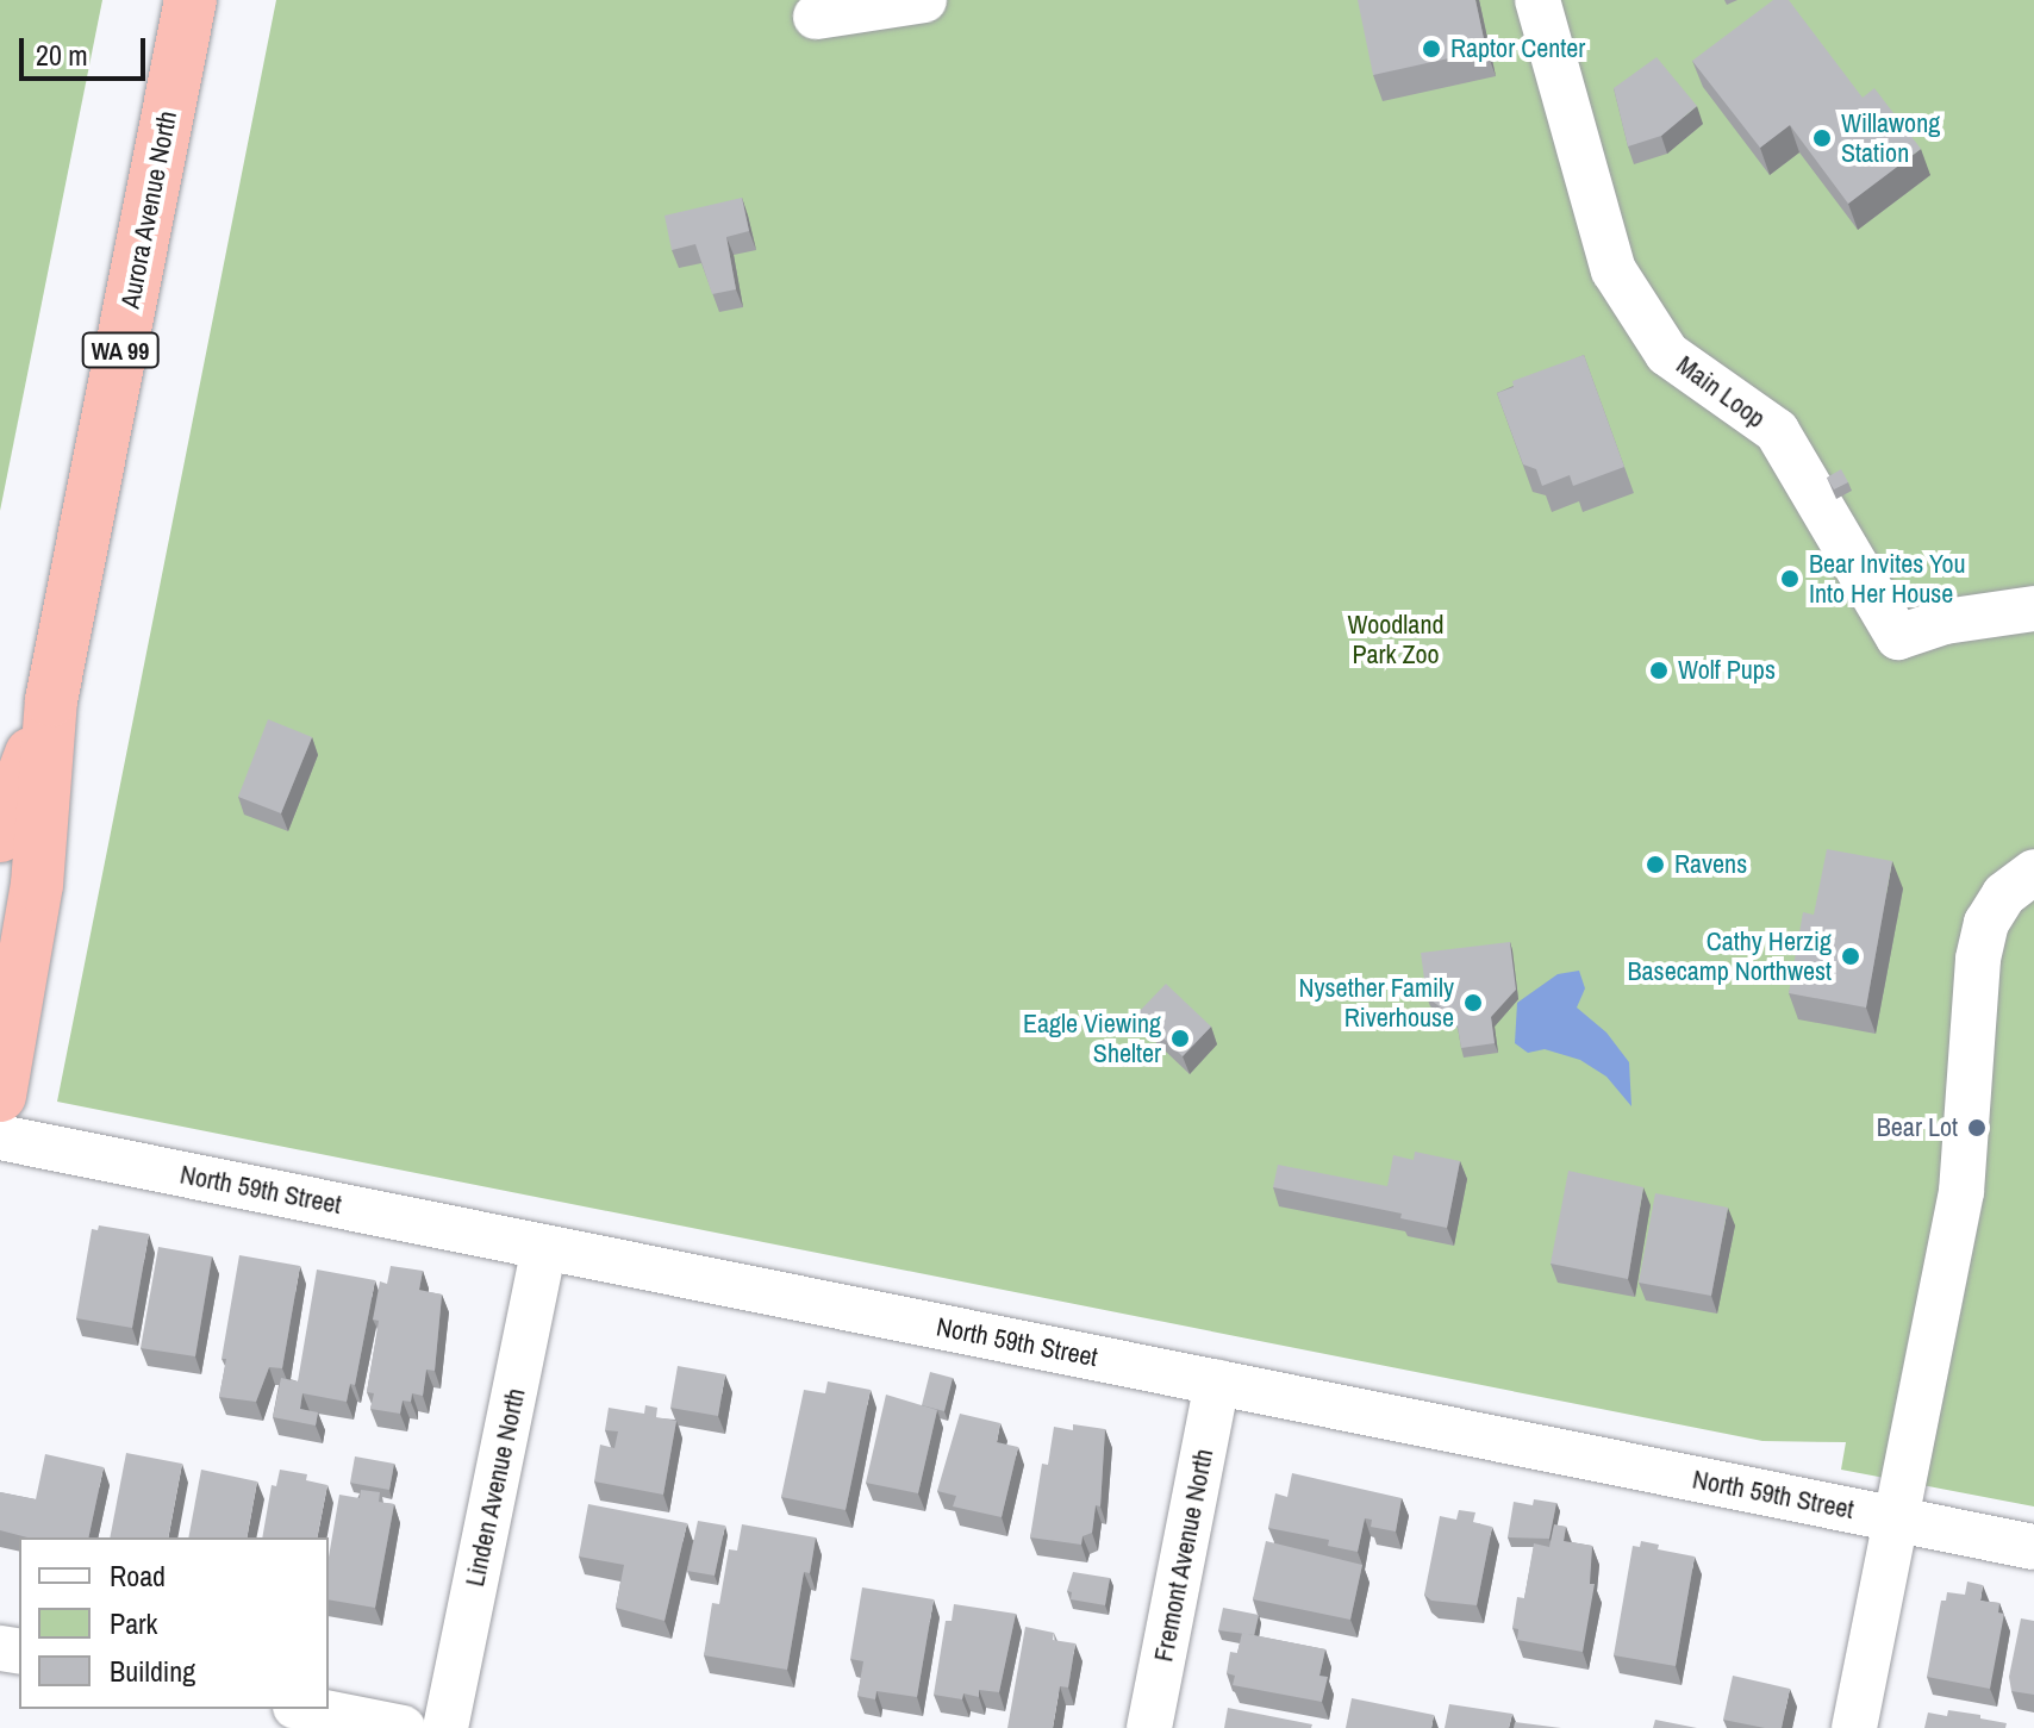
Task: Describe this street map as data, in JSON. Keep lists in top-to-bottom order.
{
  "streets": {
    "highway": ["Aurora Avenue North", "WA 99"],
    "street": [
      "Main Loop",
      "North 59th Street",
      "Linden Avenue North",
      "Fremont Avenue North"
    ]
  },
  "crossings": [
    ["North 59th Street", "Linden Avenue North"],
    ["North 59th Street", "Fremont Avenue North"]
  ],
  "parks": ["Woodland Park Zoo"],
  "places": [
    "Raptor Center",
    "Willawong Station",
    "Bear Invites You Into Her House",
    "Wolf Pups",
    "Ravens",
    "Cathy Herzig Basecamp Northwest",
    "Nysether Family Riverhouse",
    "Eagle Viewing Shelter",
    "Bear Lot"
  ],
  "legend": ["Road", "Park", "Building"],
  "scale_bar": "20 m"
}
